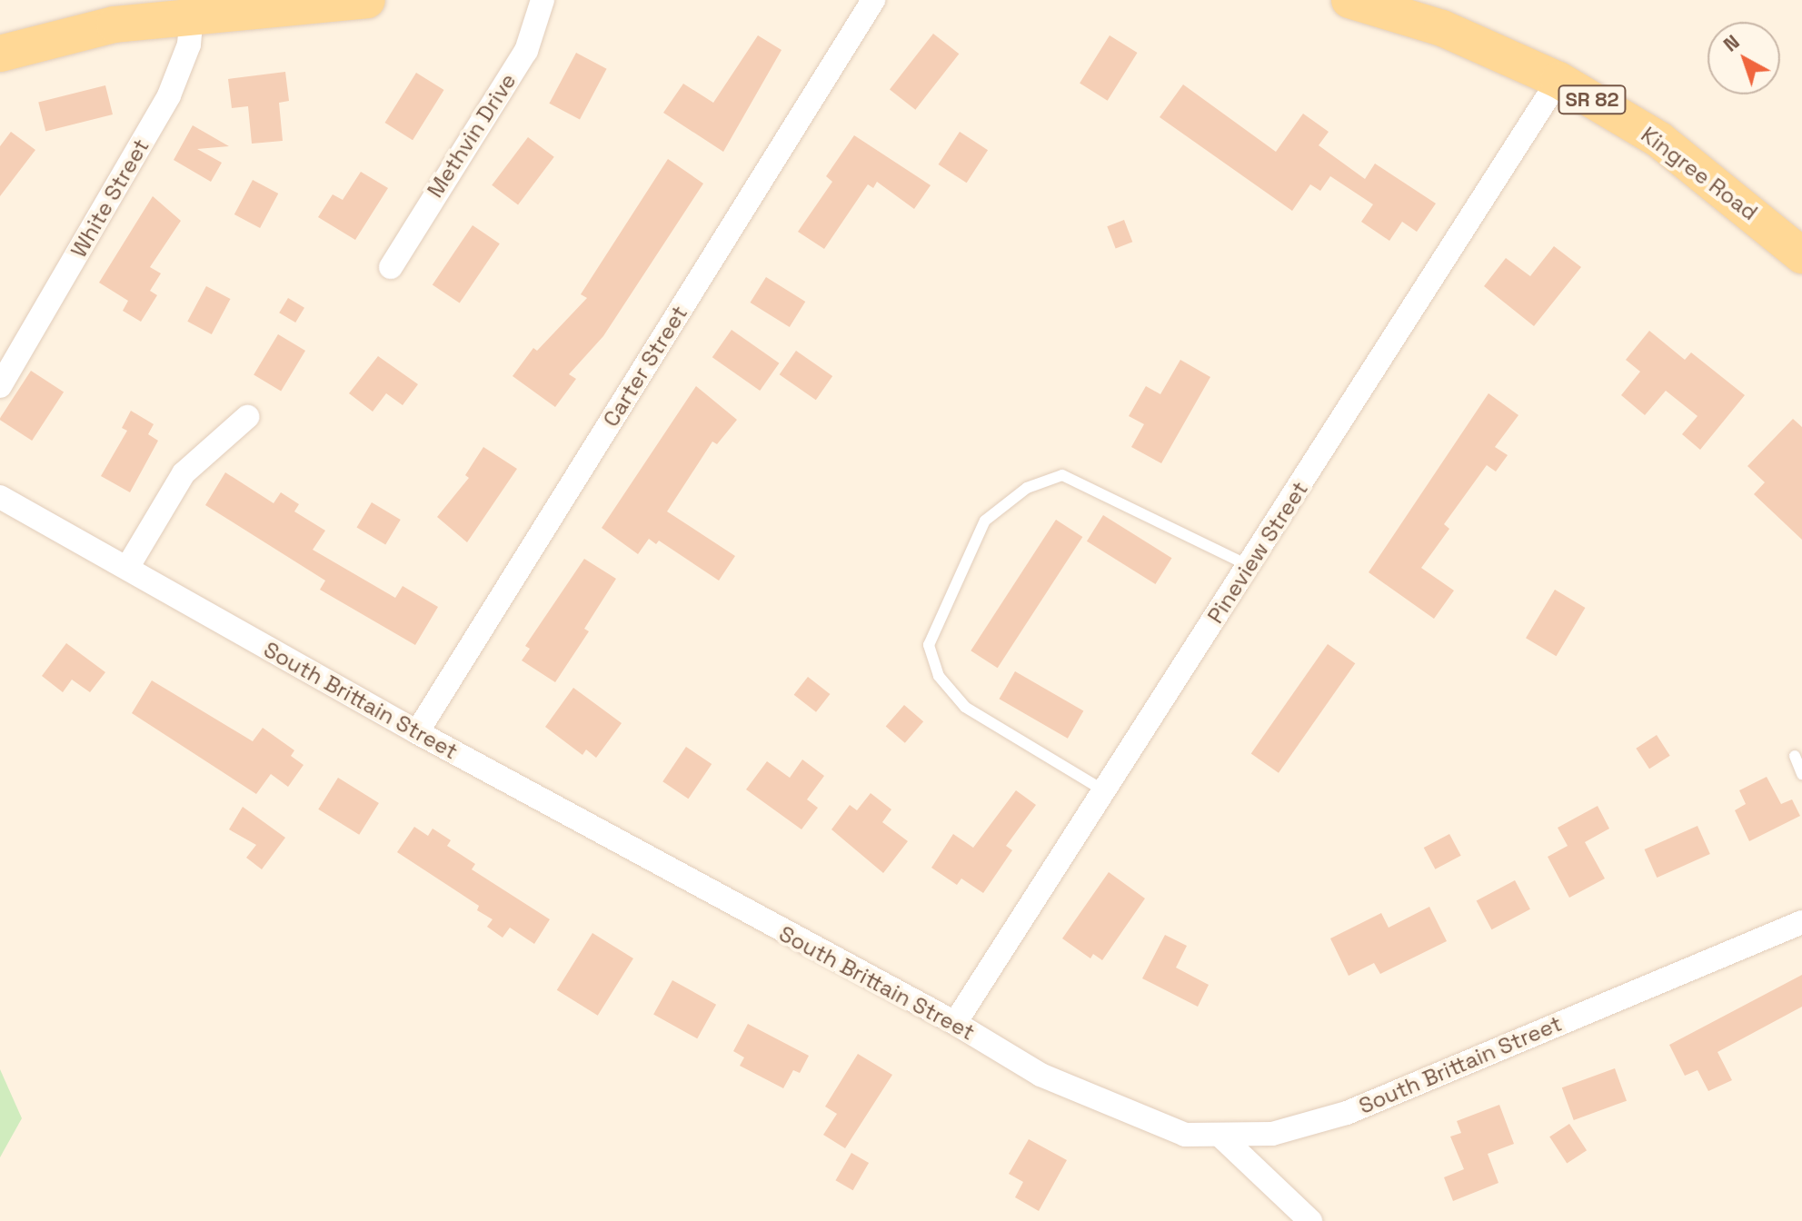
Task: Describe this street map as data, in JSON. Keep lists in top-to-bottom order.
{
  "streets": {
    "main road": ["SR 82", "Kingree Road"],
    "street": [
      "Methvin Drive",
      "White Street",
      "Carter Street",
      "Pineview Street",
      "South Brittain Street"
    ]
  },
  "crossings": [
    ["Kingree Road", "Pineview Street"],
    ["Carter Street", "South Brittain Street"],
    ["Pineview Street", "South Brittain Street"]
  ],
  "north": "top left"
}
